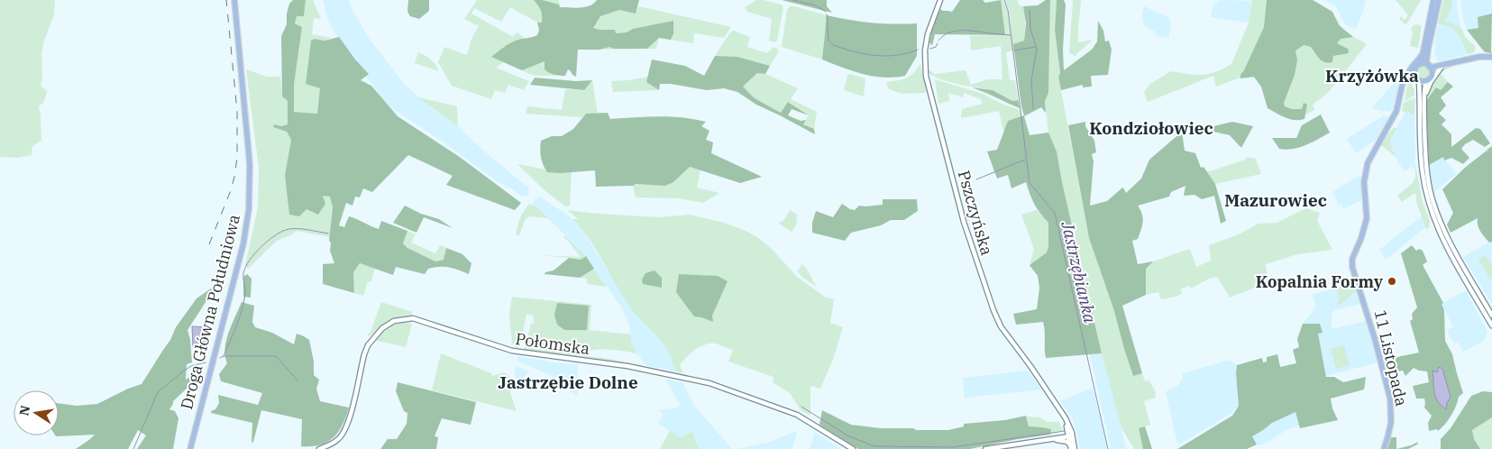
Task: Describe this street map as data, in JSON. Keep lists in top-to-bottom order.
{
  "streets": {
    "main road": ["Droga Główna Południowa", "11 Listopada"],
    "street": ["Pszczyńska", "Połomska"]
  },
  "districts": [
    "Krzyżówka",
    "Kondziołowiec",
    "Mazurowiec",
    "Jastrzębie Dolne"
  ],
  "water": ["Jastrzębianka"],
  "places": ["Kopalnia Formy"],
  "north": "left"
}
